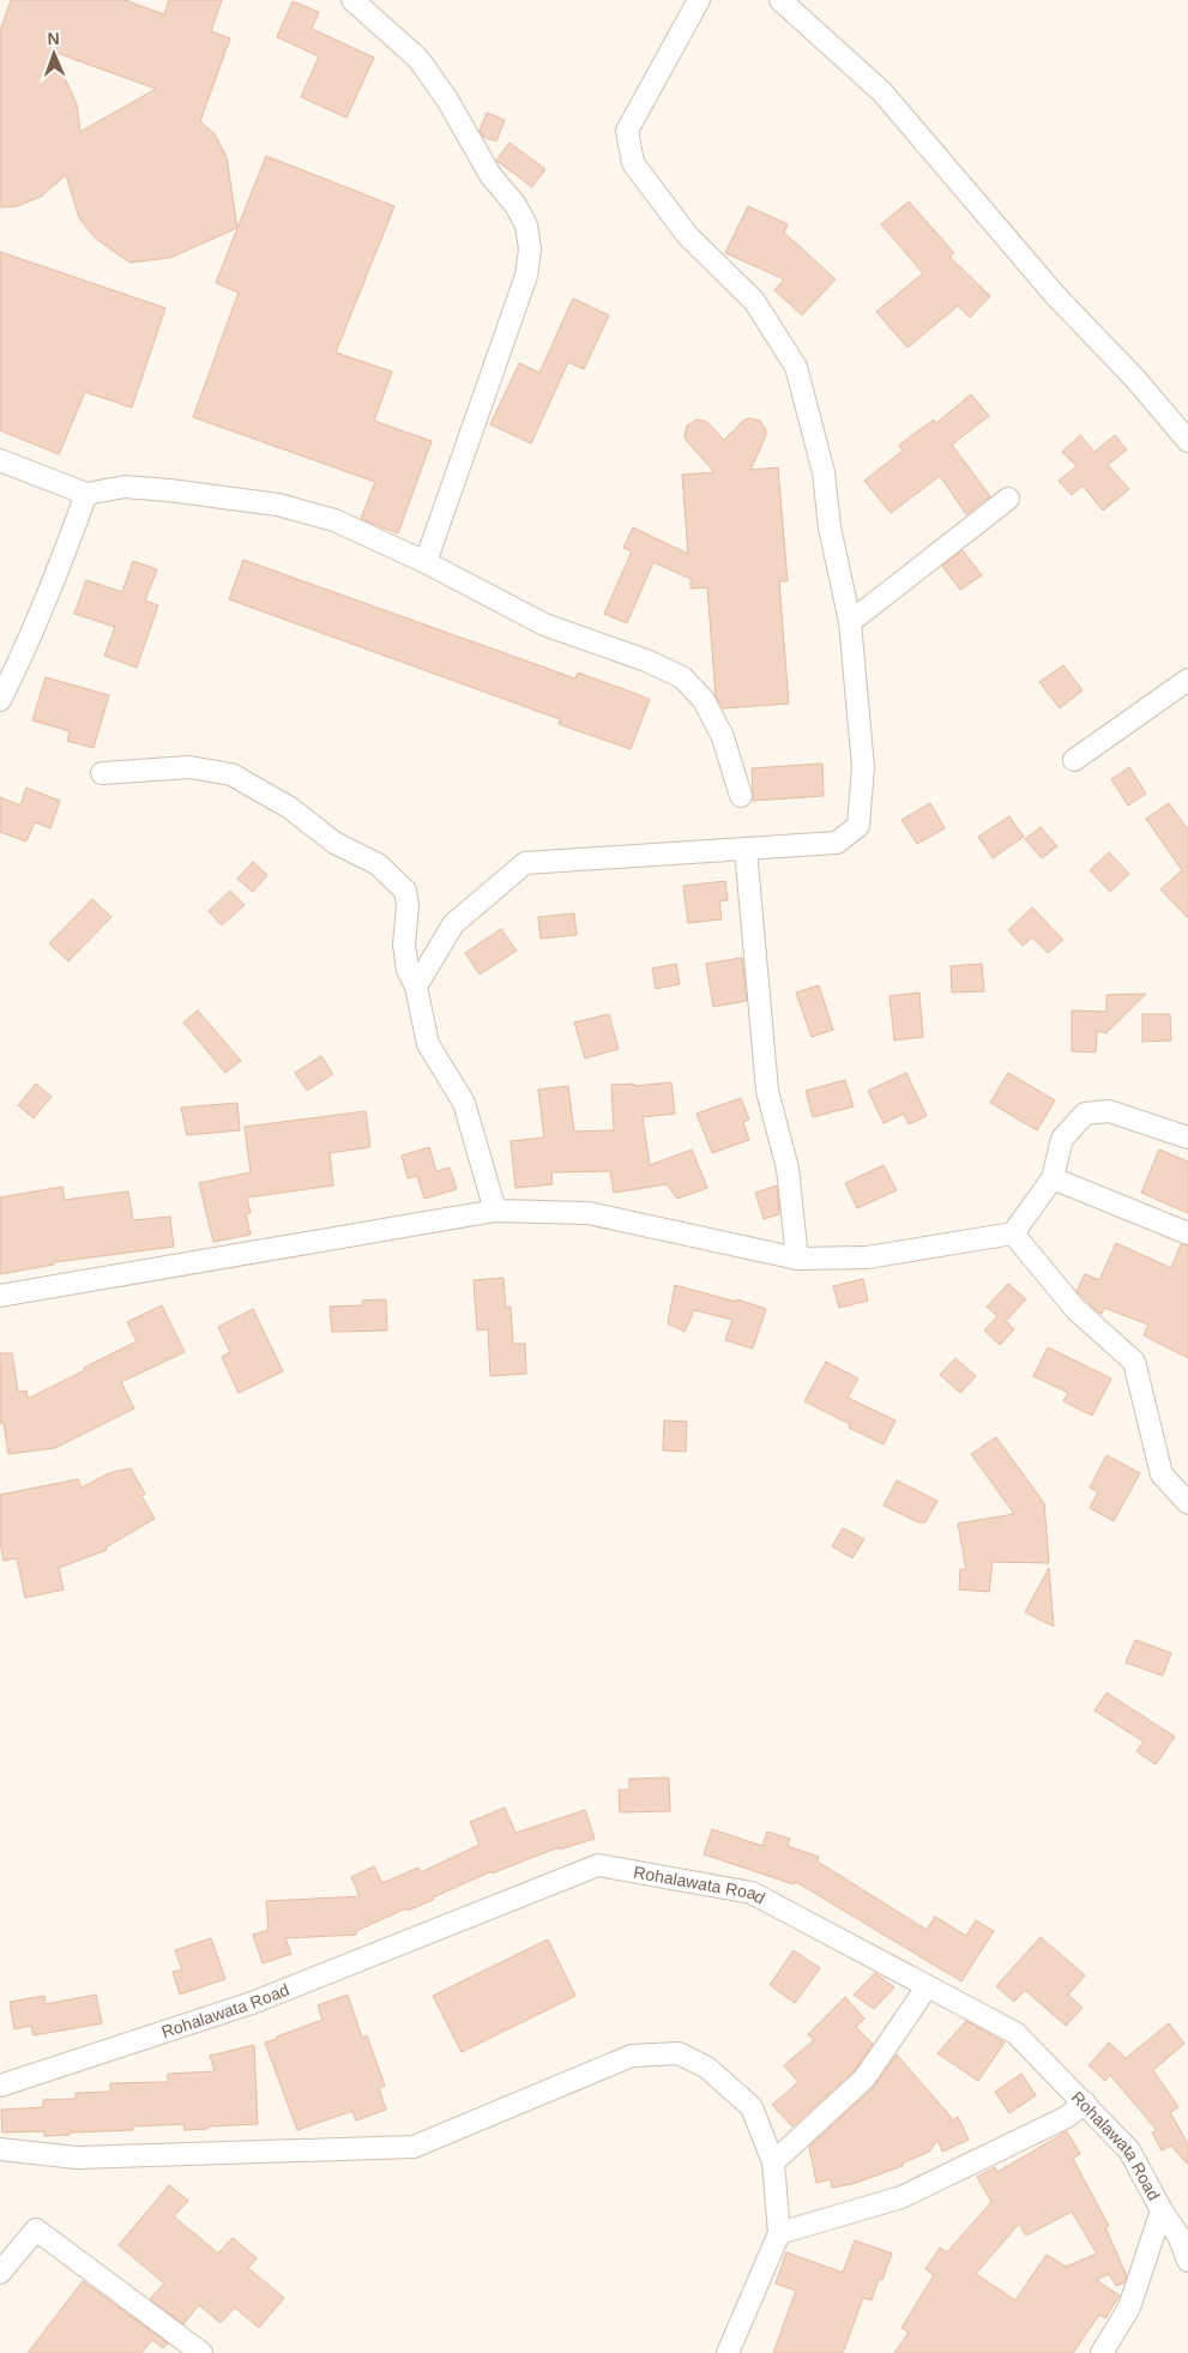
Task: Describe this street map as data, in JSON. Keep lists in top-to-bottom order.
{
  "streets": {
    "street": ["Rohalawata Road"]
  },
  "north": "top"
}
